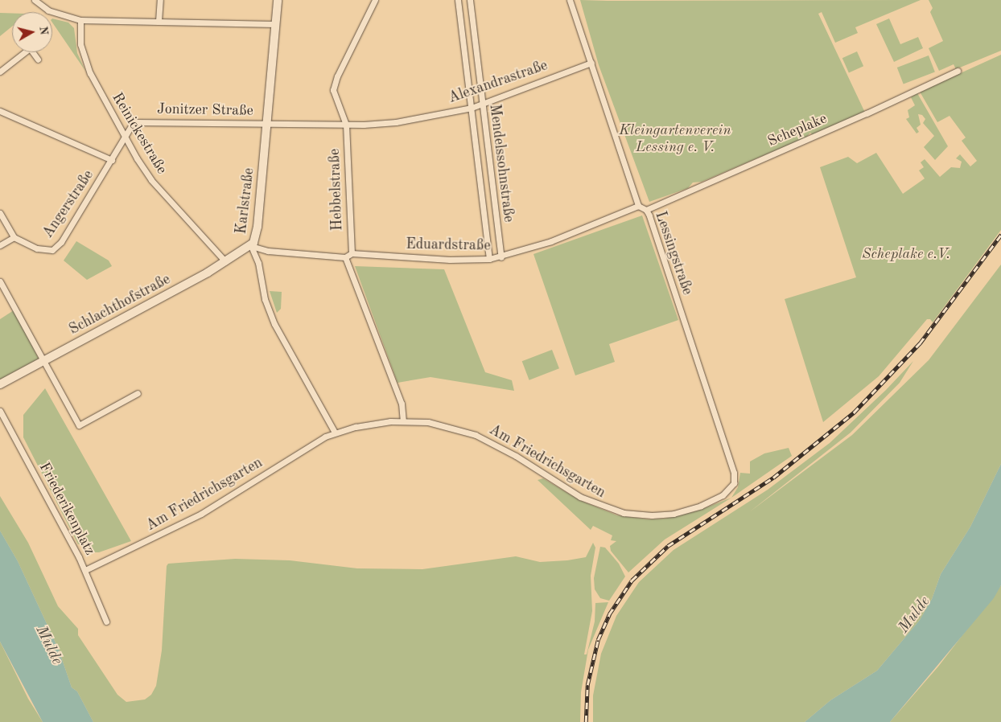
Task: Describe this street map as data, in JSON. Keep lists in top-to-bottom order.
{
  "streets": {
    "main road": ["Karlstraße", "Schlachthofstraße"],
    "street": [
      "Alexandrastraße",
      "Jonitzer Straße",
      "Scheplake",
      "Reinickestraße",
      "Mendelssohnstraße",
      "Hebbelstraße",
      "Angerstraße",
      "Eduardstraße",
      "Lessingstraße",
      "Am Friedrichsgarten",
      "Friederikenplatz"
    ]
  },
  "crossings": [
    ["Alexandrastraße", "Jonitzer Straße"],
    ["Alexandrastraße", "Mendelssohnstraße"],
    ["Alexandrastraße", "Hebbelstraße"],
    ["Alexandrastraße", "Karlstraße"],
    ["Alexandrastraße", "Lessingstraße"],
    ["Jonitzer Straße", "Reinickestraße"],
    ["Jonitzer Straße", "Karlstraße"],
    ["Jonitzer Straße", "Angerstraße"],
    ["Scheplake", "Lessingstraße"],
    ["Reinickestraße", "Angerstraße"],
    ["Reinickestraße", "Schlachthofstraße"],
    ["Mendelssohnstraße", "Eduardstraße"],
    ["Hebbelstraße", "Eduardstraße"],
    ["Karlstraße", "Schlachthofstraße"],
    ["Karlstraße", "Am Friedrichsgarten"],
    ["Eduardstraße", "Lessingstraße"],
    ["Lessingstraße", "Am Friedrichsgarten"],
    ["Am Friedrichsgarten", "Friederikenplatz"]
  ],
  "water": ["Mulde"],
  "parks": ["Kleingartenverein Lessing e. V.", "Scheplake e.V."],
  "north": "right"
}
